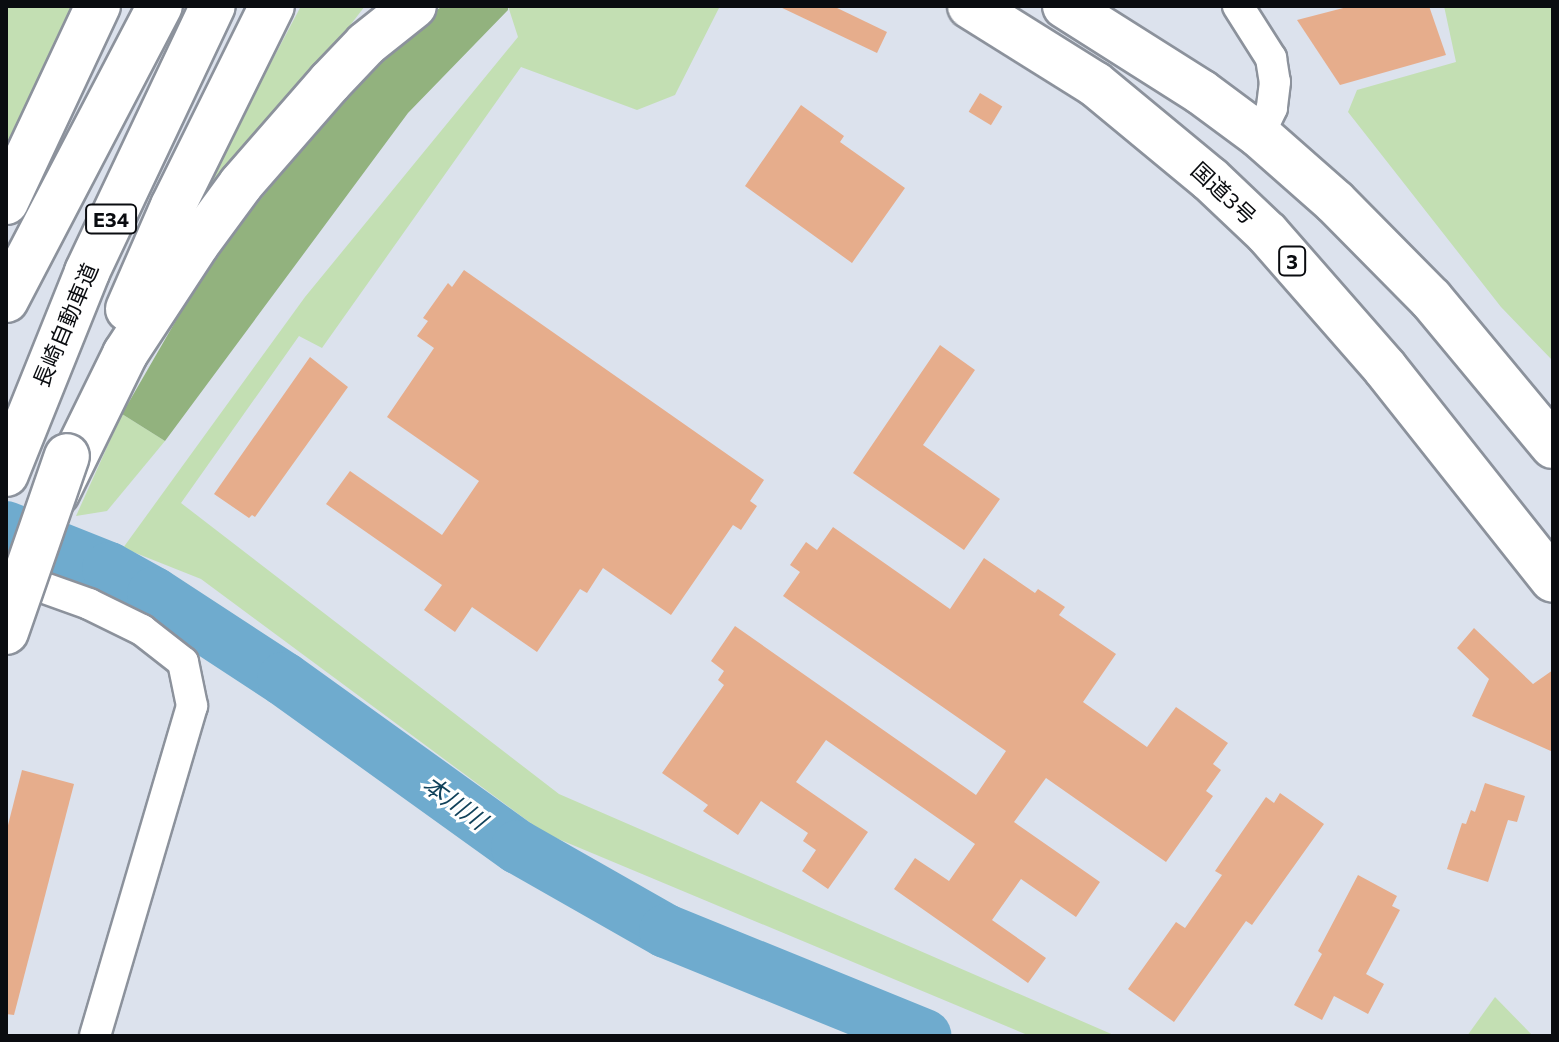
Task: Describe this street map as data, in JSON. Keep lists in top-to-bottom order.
{
  "streets": {
    "highway": [
      "国道3号",
      "E34",
      "3",
      "長崎自動車道"
    ]
  },
  "water": ["本川川"]
}
